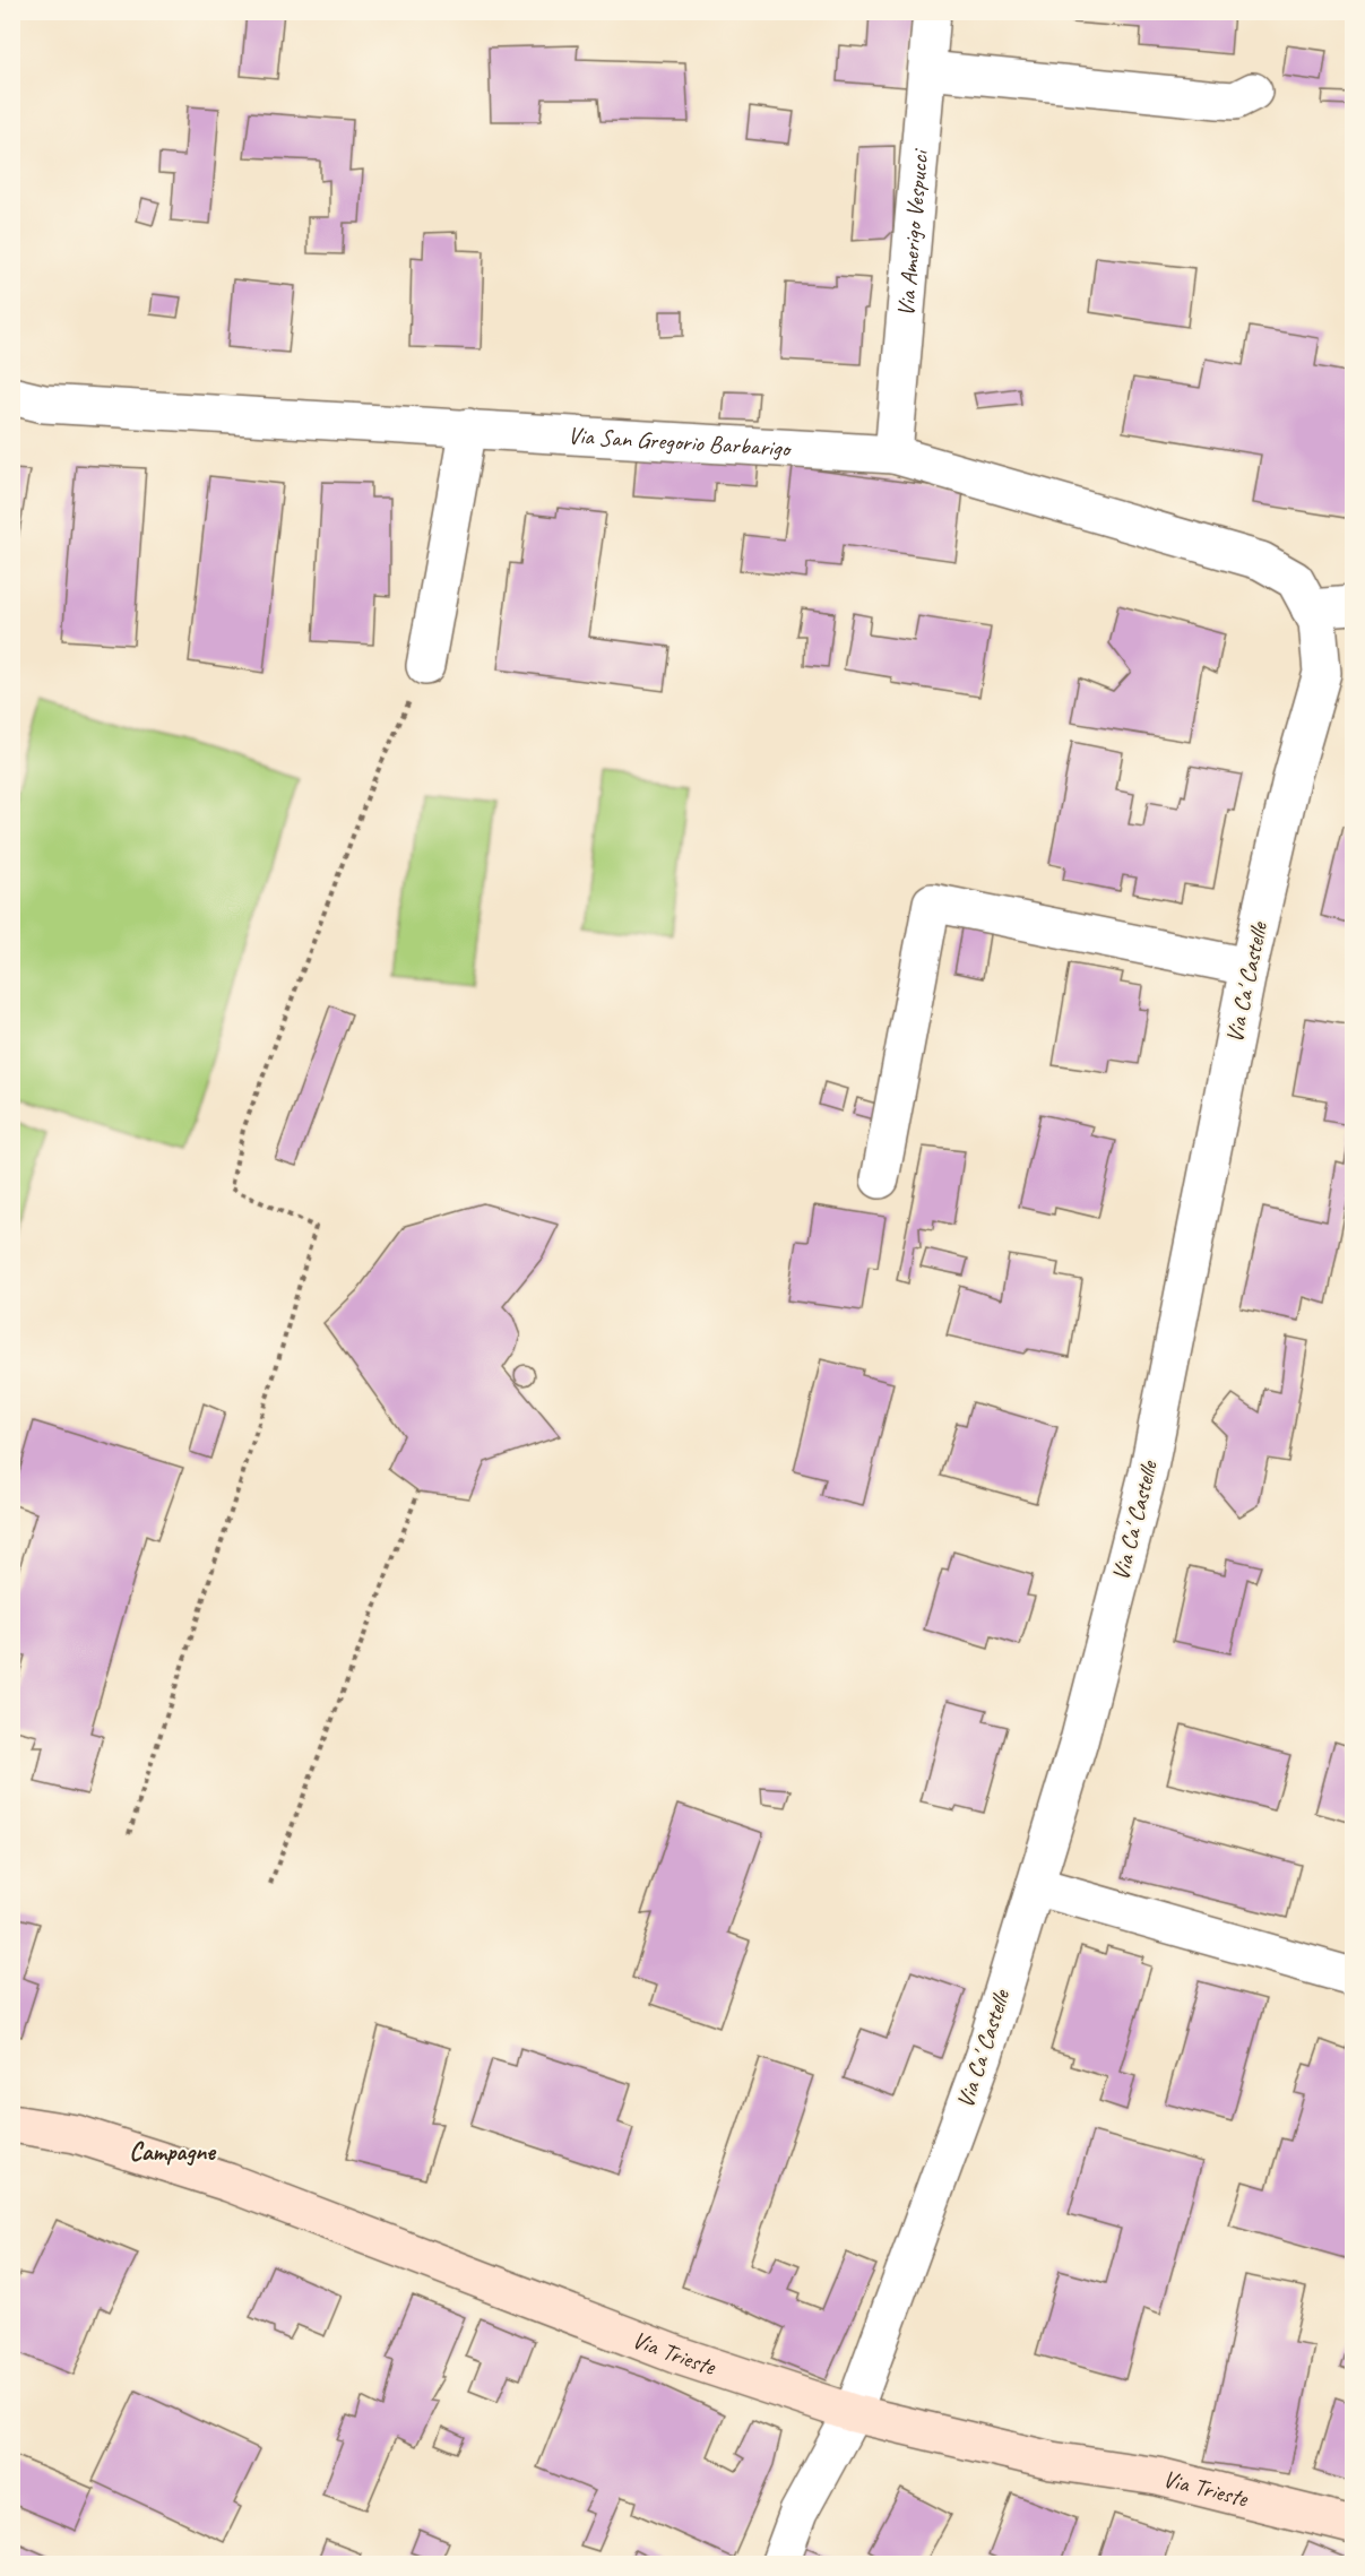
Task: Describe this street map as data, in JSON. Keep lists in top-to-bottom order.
{
  "streets": {
    "street": [
      "Via Amerigo Vespucci",
      "Via San Gregorio Barbarigo",
      "Via Ca' Castelle",
      "Via Trieste"
    ]
  },
  "crossings": [
    ["Via Amerigo Vespucci", "Via San Gregorio Barbarigo"],
    ["Via San Gregorio Barbarigo", "Via Ca' Castelle"],
    ["Via Ca' Castelle", "Via Trieste"]
  ],
  "districts": ["Campagne"]
}
